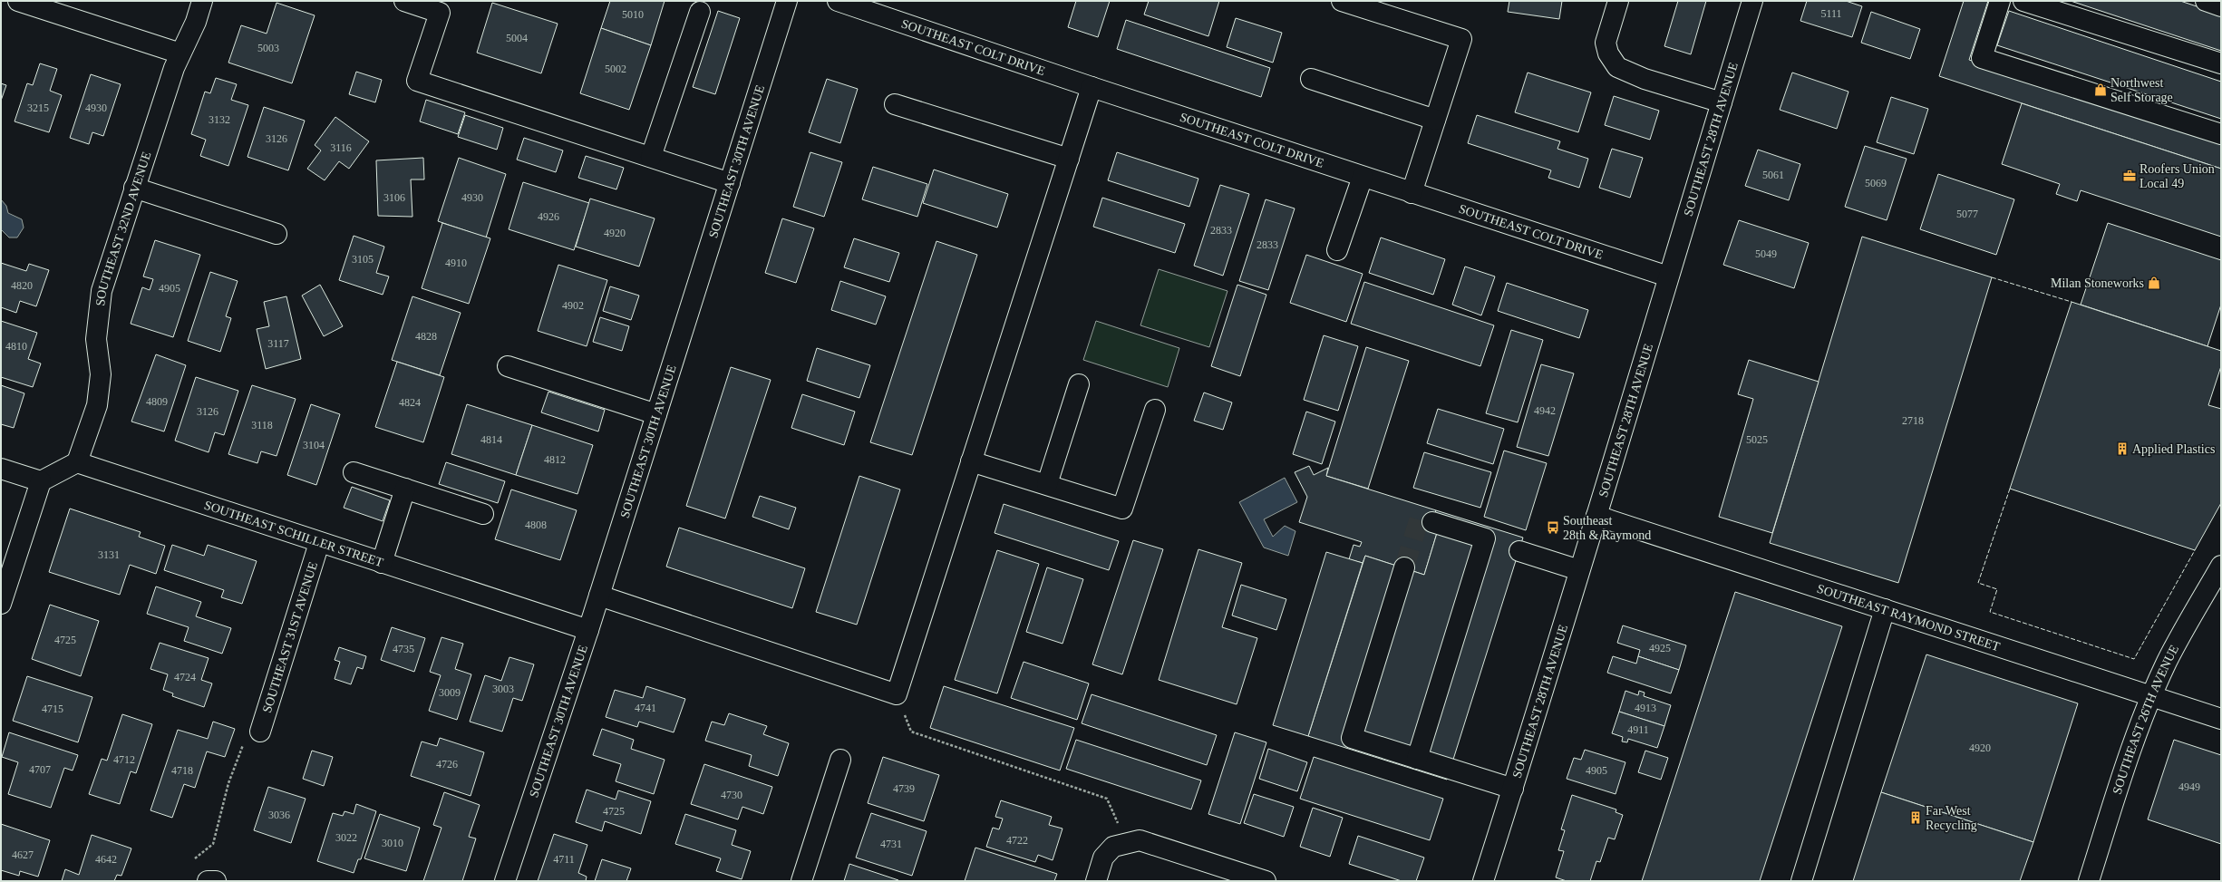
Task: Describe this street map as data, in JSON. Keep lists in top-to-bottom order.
{
  "streets": {
    "street": [
      "SOUTHEAST COLT DRIVE",
      "SOUTHEAST 28TH AVENUE",
      "SOUTHEAST 30TH AVENUE",
      "SOUTHEAST 32ND AVENUE",
      "SOUTHEAST SCHILLER STREET",
      "SOUTHEAST RAYMOND STREET",
      "SOUTHEAST 31ST AVENUE",
      "SOUTHEAST 26TH AVENUE"
    ]
  },
  "crossings": [
    ["SOUTHEAST COLT DRIVE", "SOUTHEAST 28TH AVENUE"],
    ["SOUTHEAST 28TH AVENUE", "SOUTHEAST RAYMOND STREET"],
    ["SOUTHEAST 30TH AVENUE", "SOUTHEAST SCHILLER STREET"],
    ["SOUTHEAST 32ND AVENUE", "SOUTHEAST SCHILLER STREET"],
    ["SOUTHEAST SCHILLER STREET", "SOUTHEAST 31ST AVENUE"],
    ["SOUTHEAST RAYMOND STREET", "SOUTHEAST 26TH AVENUE"]
  ],
  "places": {
    "shop": ["Northwest Self Storage", "Milan Stoneworks"],
    "office": ["Roofers Union Local 49"],
    "building": ["Applied Plastics", "Far West Recycling"],
    "bus stop": ["Southeast 28th & Raymond"]
  },
  "house_numbers": [
    "5111",
    "5010",
    "5004",
    "5003",
    "5002",
    "3215",
    "4930",
    "3132",
    "3126",
    "3116",
    "5061",
    "5069",
    "3106",
    "4930",
    "5077",
    "4926",
    "2833",
    "4920",
    "2833",
    "5049",
    "3105",
    "4910",
    "4820",
    "4905",
    "4902",
    "4828",
    "3117",
    "4810",
    "4809",
    "4824",
    "4942",
    "3126",
    "2718",
    "3118",
    "4814",
    "5025",
    "3104",
    "4812",
    "4808",
    "3131",
    "4725",
    "4925",
    "4735",
    "4724",
    "3003",
    "3009",
    "4741",
    "4913",
    "4715",
    "4911",
    "4920",
    "4712",
    "4726",
    "4707",
    "4718",
    "4905",
    "4949",
    "4739",
    "4730",
    "4725",
    "3036",
    "3022",
    "4722",
    "3010",
    "4731",
    "4627",
    "4642",
    "4711"
  ]
}
